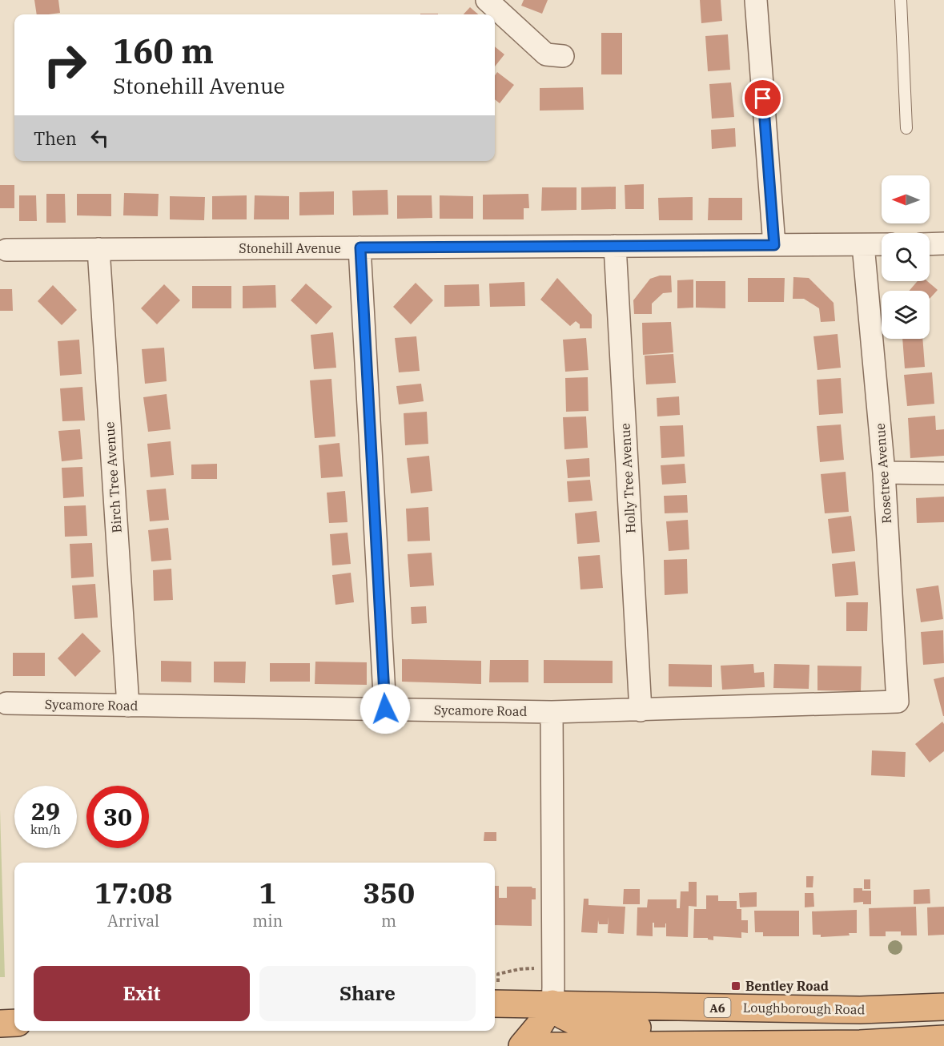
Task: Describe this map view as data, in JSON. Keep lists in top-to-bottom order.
{
  "streets": {
    "highway": ["A6", "Loughborough Road"],
    "street": [
      "Stonehill Avenue",
      "Rosetree Avenue",
      "Birch Tree Avenue",
      "Holly Tree Avenue",
      "Sycamore Road"
    ]
  },
  "crossings": [
    ["Stonehill Avenue", "Rosetree Avenue"],
    ["Stonehill Avenue", "Birch Tree Avenue"],
    ["Stonehill Avenue", "Holly Tree Avenue"],
    ["Rosetree Avenue", "Sycamore Road"],
    ["Birch Tree Avenue", "Sycamore Road"],
    ["Holly Tree Avenue", "Sycamore Road"]
  ],
  "places": {
    "transit": ["Bentley Road"]
  },
  "north": "left",
  "page": {
    "turn": ["160 m", "Stonehill Avenue"],
    "then": "Then",
    "speed": "29 km/h",
    "limit": "30",
    "eta": [
      "17:08",
      "Arrival",
      "1",
      "min",
      "350",
      "m"
    ],
    "buttons": ["Exit", "Share"]
  }
}
